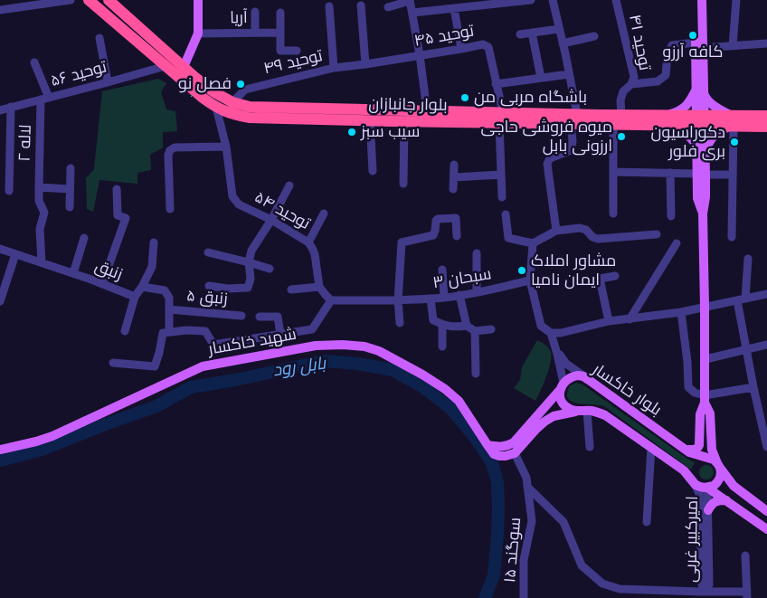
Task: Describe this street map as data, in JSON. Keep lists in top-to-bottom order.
{
  "streets": {
    "highway": ["بلوار جانبازان"],
    "main road": ["شهید خاکسار", "بلوار خاکسار"],
    "street": [
      "آریا",
      "توحید ۴۵",
      "توحید ۴۱",
      "توحید ۴۹",
      "توحید ۵۶",
      "لاله ۲",
      "توحید ۵۴",
      "زنبق",
      "سبحان ۳",
      "زنبق ۵",
      "امیرکبیر غربی",
      "سوگند ۱۵"
    ]
  },
  "crossings": [
    ["توحید ۴۵", "توحید ۴۹"],
    ["توحید ۴۵", "بلوار جانبازان"],
    ["توحید ۴۱", "بلوار جانبازان"],
    ["توحید ۴۹", "بلوار جانبازان"],
    ["توحید ۵۶", "بلوار جانبازان"],
    ["توحید ۵۶", "لاله ۲"],
    ["بلوار جانبازان", "توحید ۵۴"],
    ["لاله ۲", "زنبق"],
    ["زنبق", "زنبق ۵"],
    ["بلوار خاکسار", "امیرکبیر غربی"],
    ["بلوار خاکسار", "سوگند ۱۵"]
  ],
  "water": ["بابل رود"],
  "places": [
    "کافه آرزو",
    "فصل نو",
    "باشگاه مربی من",
    "سیب سبز",
    "میوه فروشی حاجی ارزونی بابل",
    "دکوراسیون بری فلور",
    "مشاور املاک ایمان نامیا"
  ]
}
